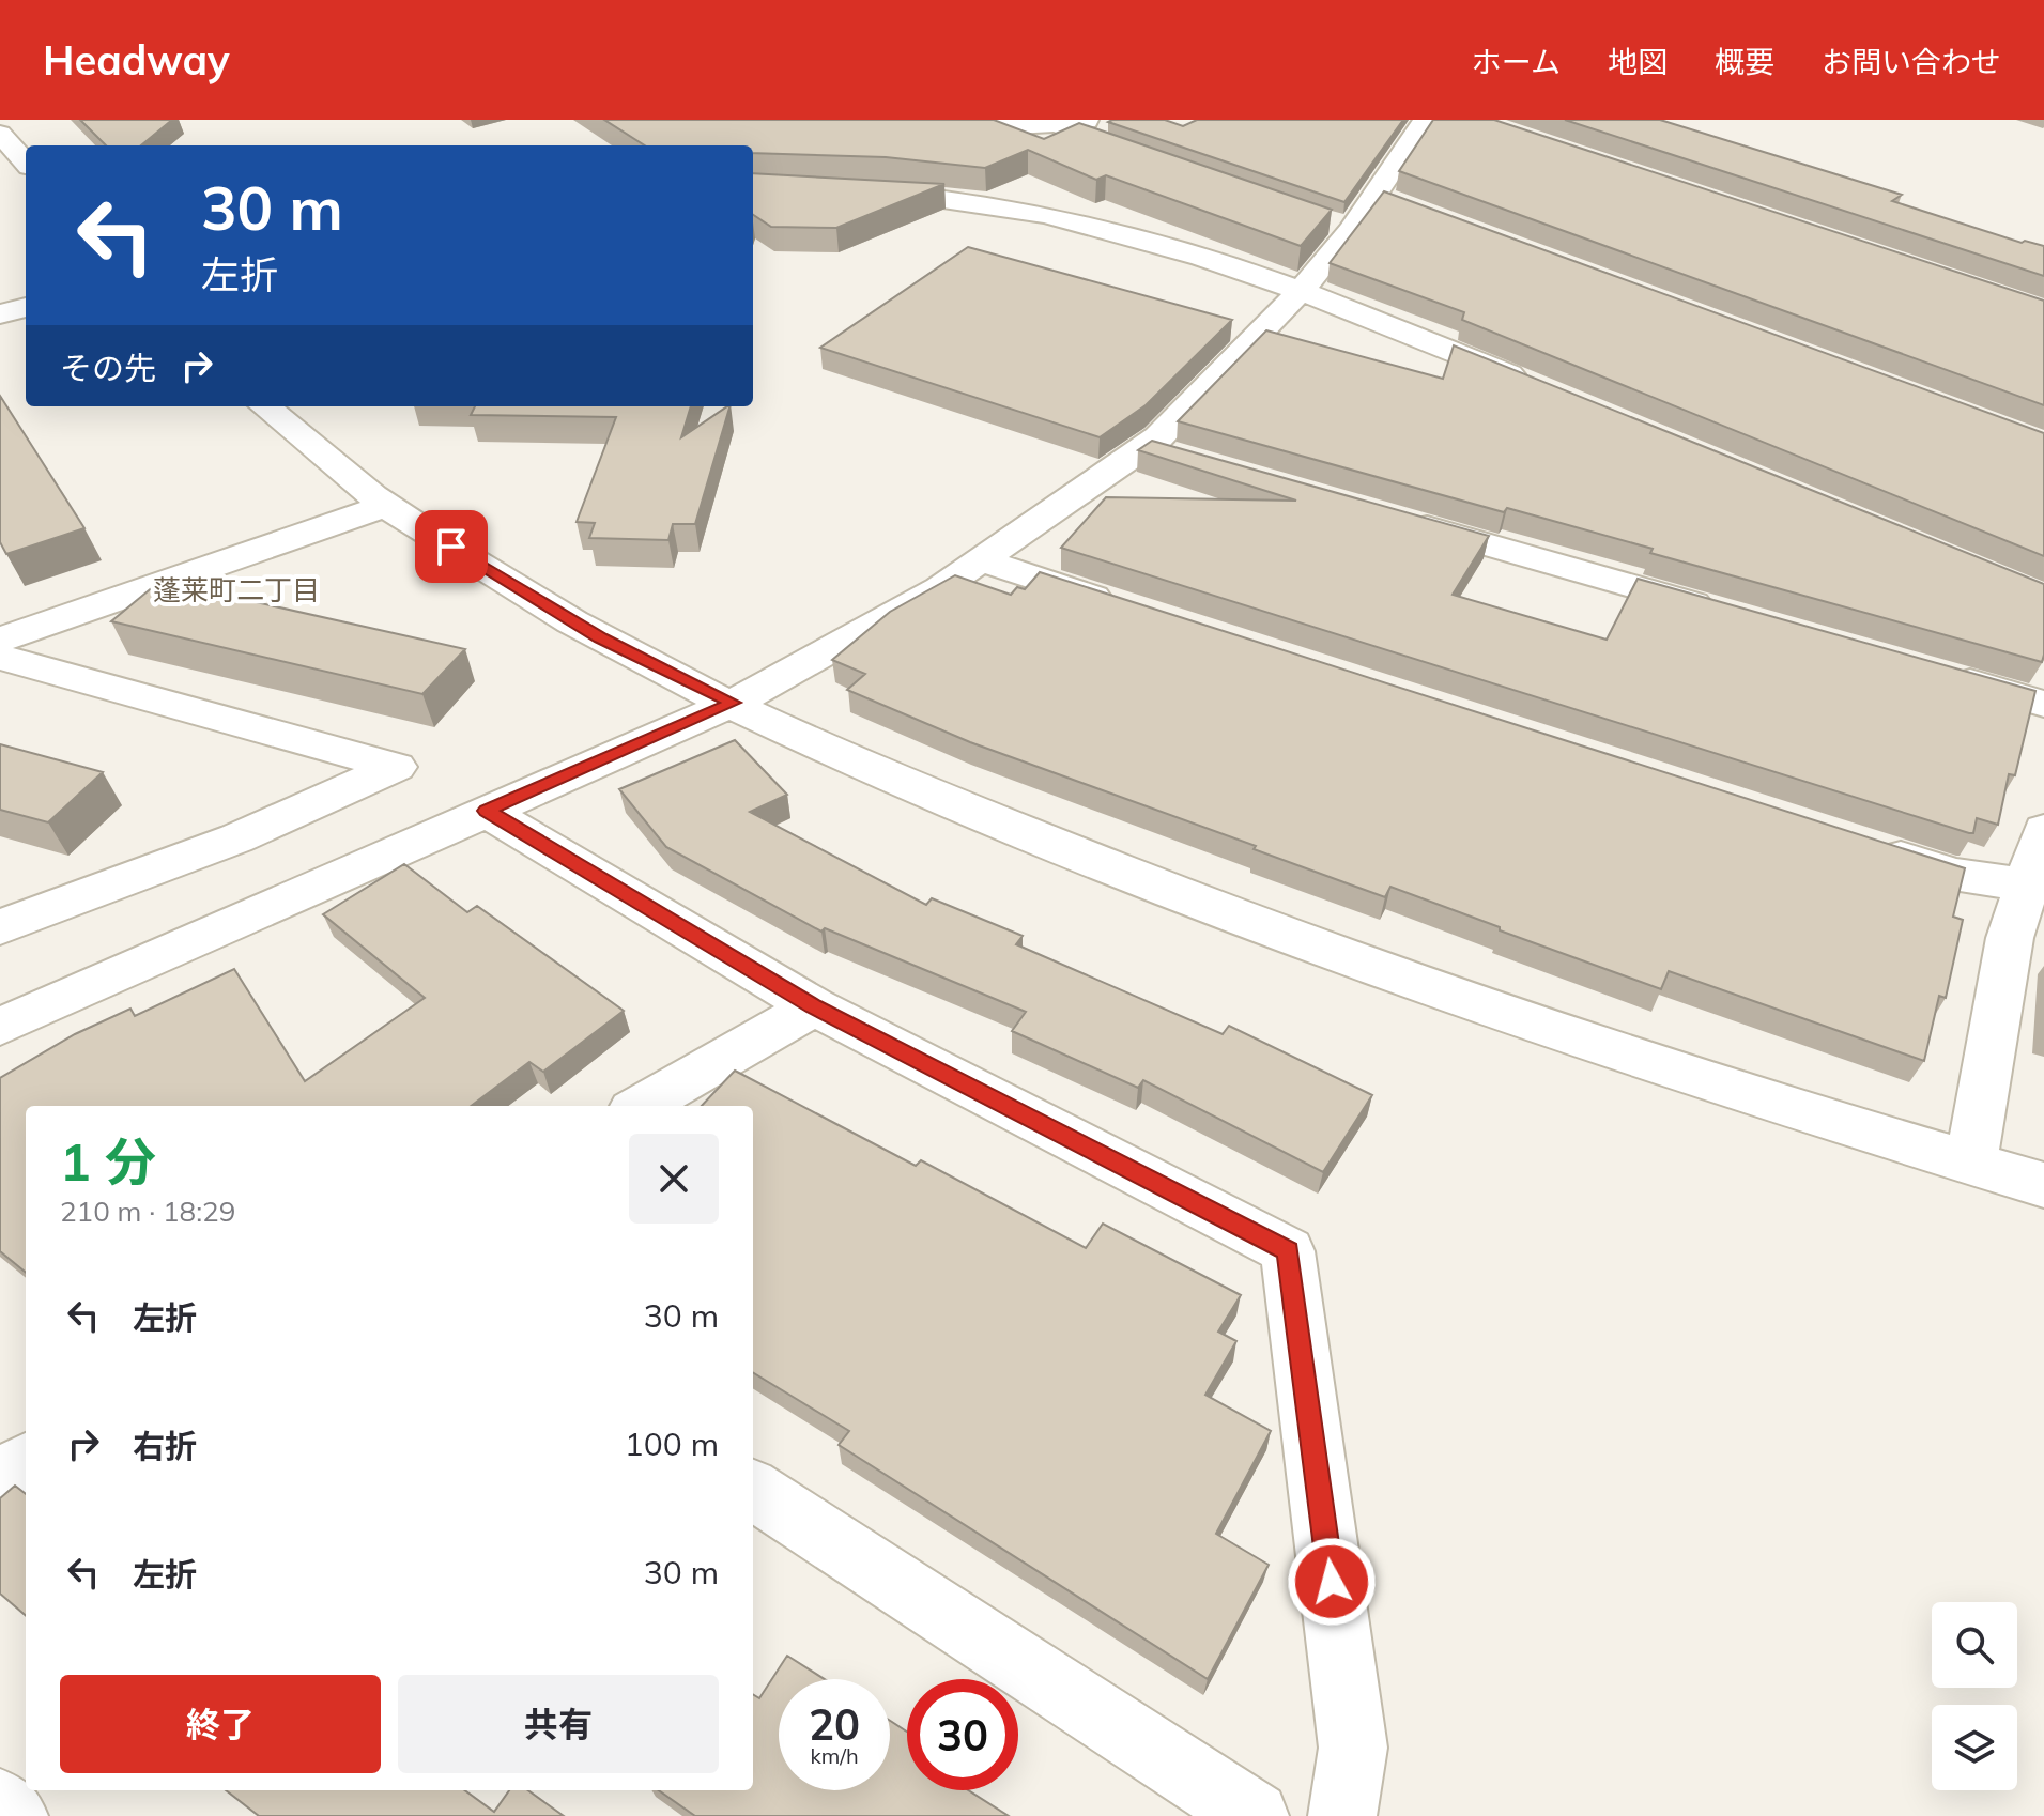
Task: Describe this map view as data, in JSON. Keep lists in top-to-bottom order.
{
  "districts": ["蓬莱町二丁目"],
  "page": {
    "header": "Headway",
    "nav": [
      "ホーム",
      "地図",
      "概要",
      "お問い合わせ"
    ],
    "turn": ["30 m", "左折"],
    "then": "その先",
    "heading": ["1 分", "210 m · 18:29"],
    "list": [
      {
        "name": "左折",
        "value": "30 m"
      },
      {
        "name": "右折",
        "value": "100 m"
      },
      {
        "name": "左折",
        "value": "30 m"
      }
    ],
    "buttons": ["終了", "共有"],
    "speed": "20 km/h",
    "limit": "30"
  }
}
